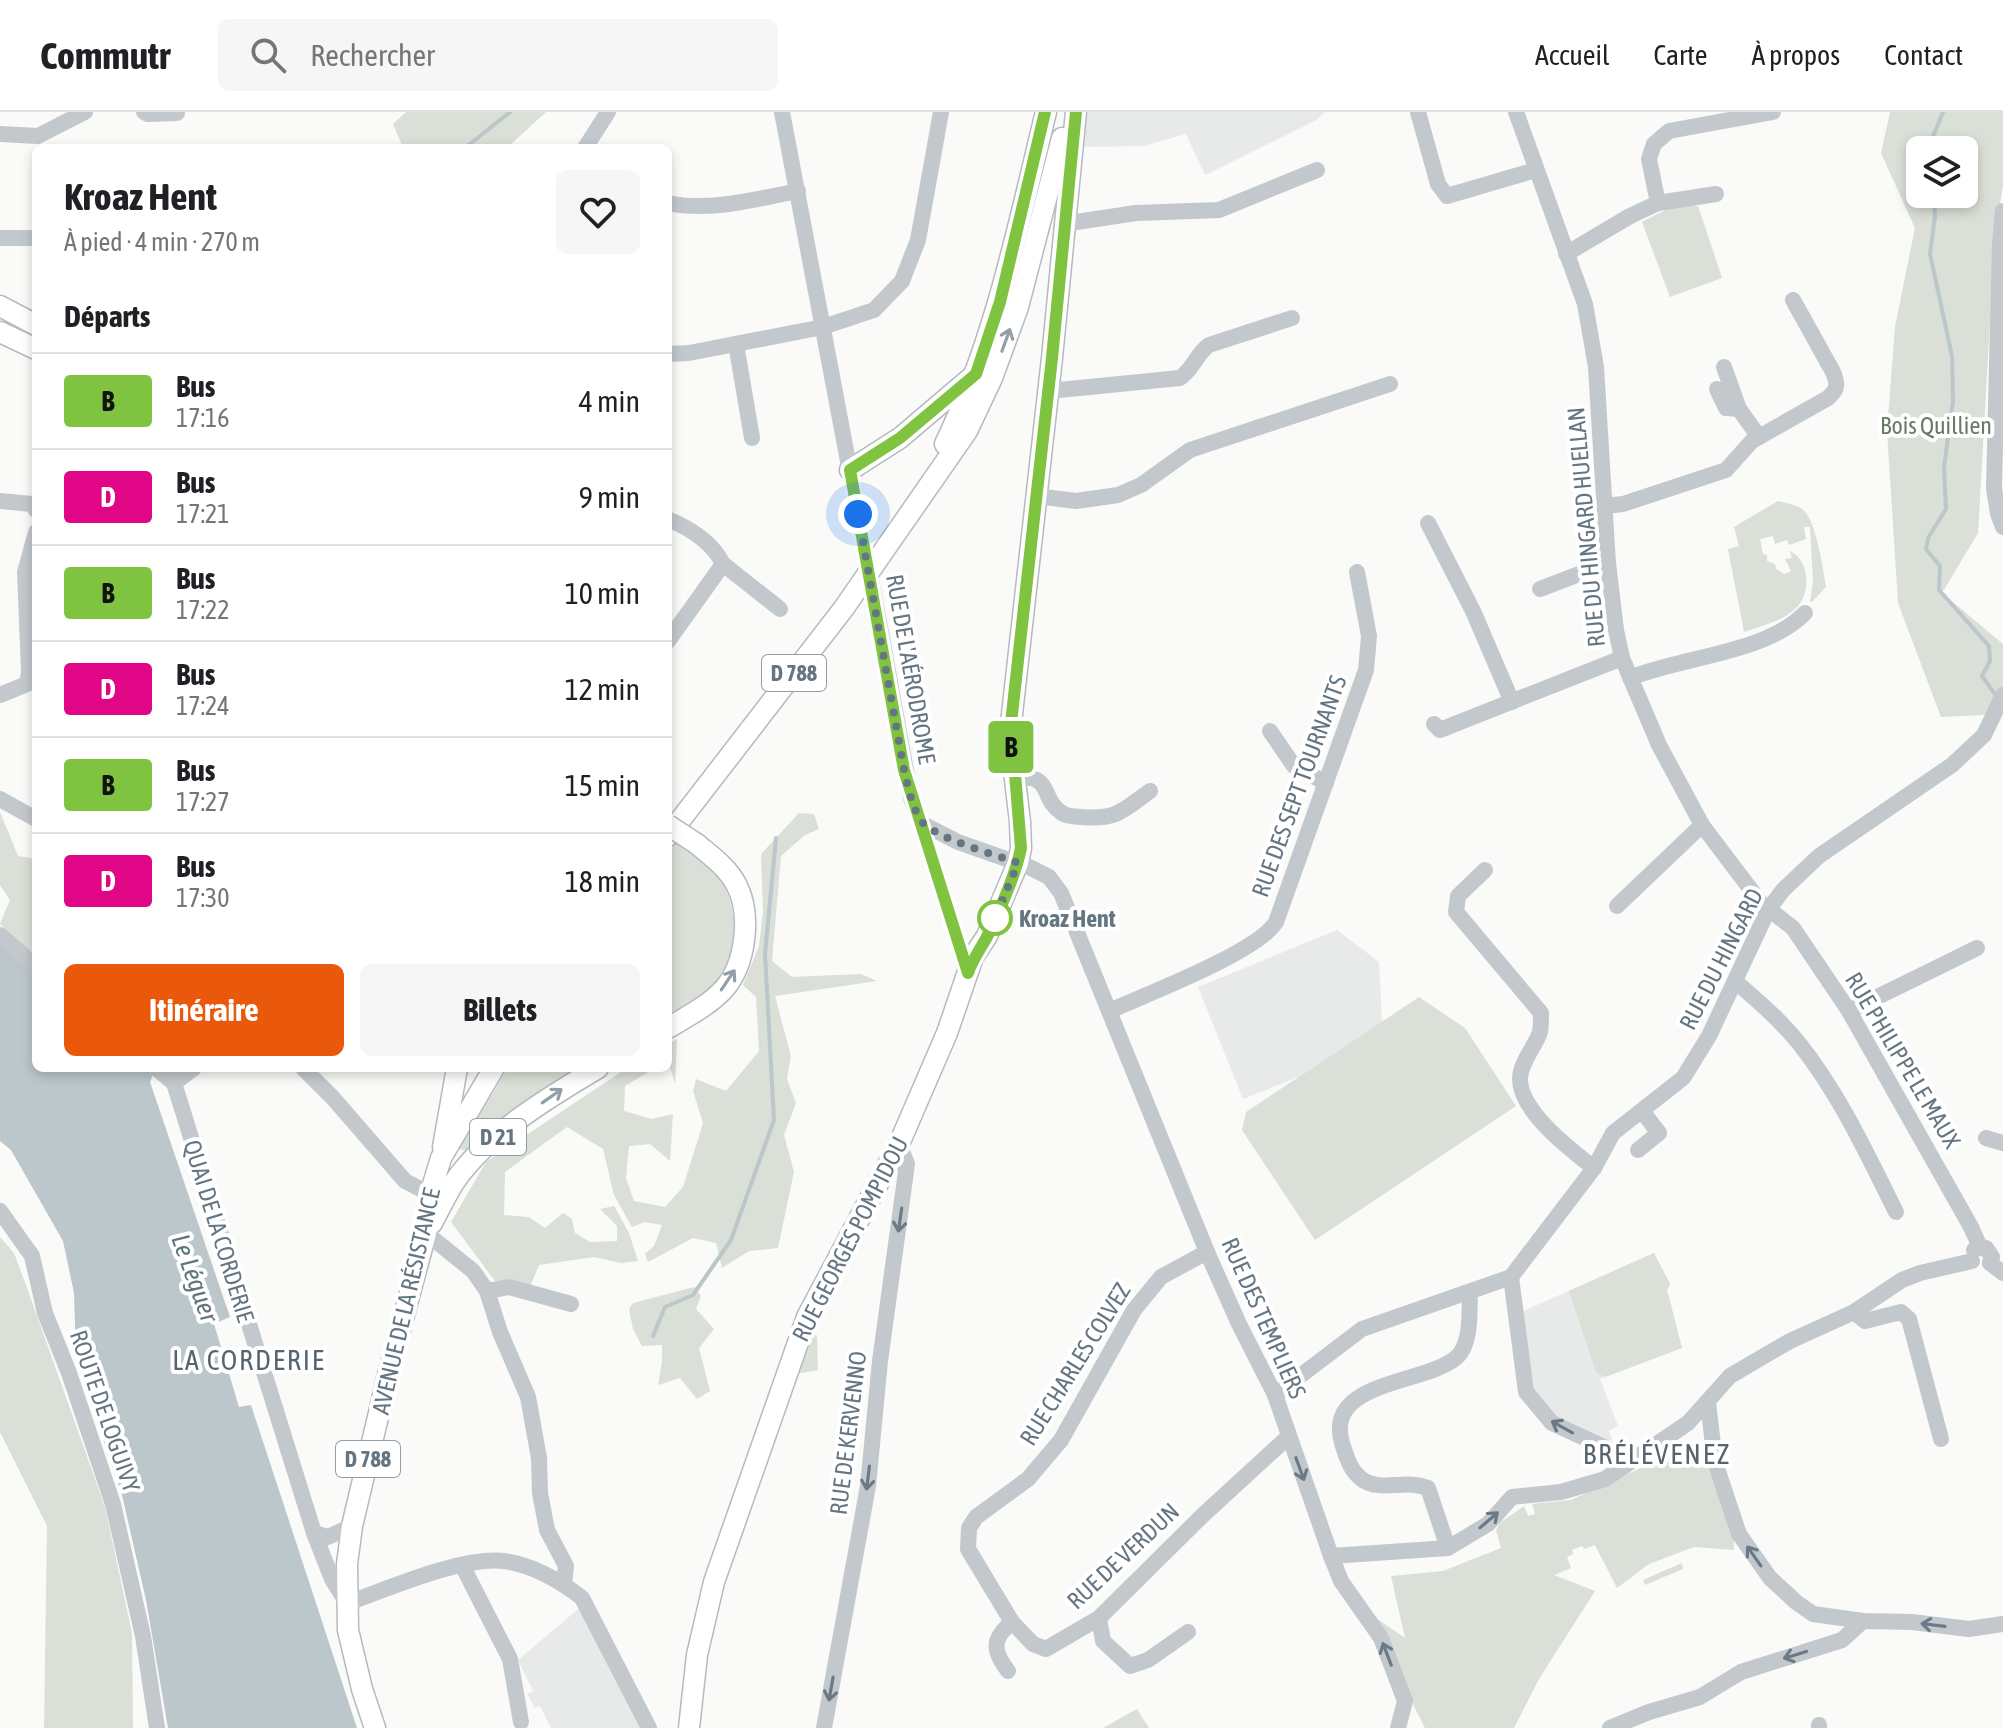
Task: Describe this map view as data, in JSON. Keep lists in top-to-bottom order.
{
  "streets": {
    "main road": [
      "D 788",
      "D 21",
      "RUE GEORGES POMPIDOU",
      "AVENUE DE LA RÉSISTANCE"
    ],
    "street": [
      "RUE DU HINGARD HUELLAN",
      "RUE DE L'AÉRODROME",
      "RUE DES SEPT TOURNANTS",
      "RUE DU HINGARD",
      "RUE PHILIPPE LE MAUX",
      "QUAI DE LA CORDERIE",
      "RUE DES TEMPLIERS",
      "RUE CHARLES COLVEZ",
      "ROUTE DE LOGUIVY",
      "RUE DE KERVENNO",
      "RUE DE VERDUN"
    ]
  },
  "crossings": [
    ["RUE DU HINGARD HUELLAN", "RUE DU HINGARD"],
    ["RUE DU HINGARD HUELLAN", "RUE PHILIPPE LE MAUX"],
    ["RUE DE L'AÉRODROME", "RUE GEORGES POMPIDOU"],
    ["RUE DES SEPT TOURNANTS", "RUE DES TEMPLIERS"],
    ["RUE DU HINGARD", "RUE PHILIPPE LE MAUX"],
    ["D 21", "AVENUE DE LA RÉSISTANCE"],
    ["QUAI DE LA CORDERIE", "AVENUE DE LA RÉSISTANCE"],
    ["RUE GEORGES POMPIDOU", "RUE DES TEMPLIERS"],
    ["RUE GEORGES POMPIDOU", "RUE DE KERVENNO"],
    ["RUE DES TEMPLIERS", "RUE CHARLES COLVEZ"],
    ["RUE DES TEMPLIERS", "RUE DE VERDUN"],
    ["RUE CHARLES COLVEZ", "RUE DE VERDUN"]
  ],
  "one_way": ["RUE DE KERVENNO"],
  "districts": ["LA CORDERIE", "BRÉLÉVENEZ"],
  "water": ["Le Léguer"],
  "parks": ["Bois Quillien"],
  "places": ["Kroaz Hent"],
  "lines": ["bus line B"],
  "page": {
    "header": "Commutr",
    "search": "Rechercher",
    "nav": [
      "Accueil",
      "Carte",
      "À propos",
      "Contact"
    ],
    "on_map": "B",
    "heading": [
      ["Kroaz Hent", "À pied · 4 min · 270 m"],
      "Départs"
    ],
    "list": [
      {
        "mark": "B",
        "name": "Bus",
        "note": "17:16",
        "value": "4 min"
      },
      {
        "mark": "D",
        "name": "Bus",
        "note": "17:21",
        "value": "9 min"
      },
      {
        "mark": "B",
        "name": "Bus",
        "note": "17:22",
        "value": "10 min"
      },
      {
        "mark": "D",
        "name": "Bus",
        "note": "17:24",
        "value": "12 min"
      },
      {
        "mark": "B",
        "name": "Bus",
        "note": "17:27",
        "value": "15 min"
      },
      {
        "mark": "D",
        "name": "Bus",
        "note": "17:30",
        "value": "18 min"
      }
    ],
    "buttons": ["Itinéraire", "Billets"]
  }
}
